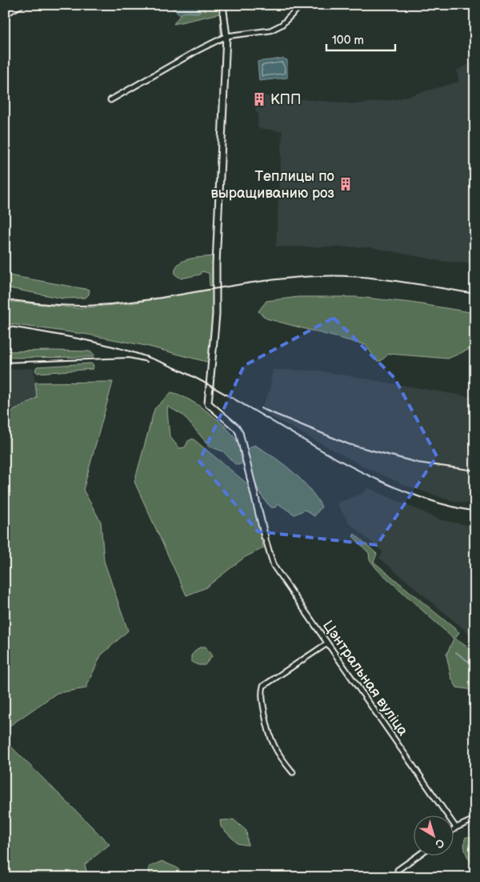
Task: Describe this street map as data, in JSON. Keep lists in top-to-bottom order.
{
  "streets": {
    "street": ["Цэнтральная вуліца"]
  },
  "places": {
    "building": ["КПП", "Теплицы по выращиванию роз"]
  },
  "scale_bar": "100 m",
  "north": "bottom right"
}
